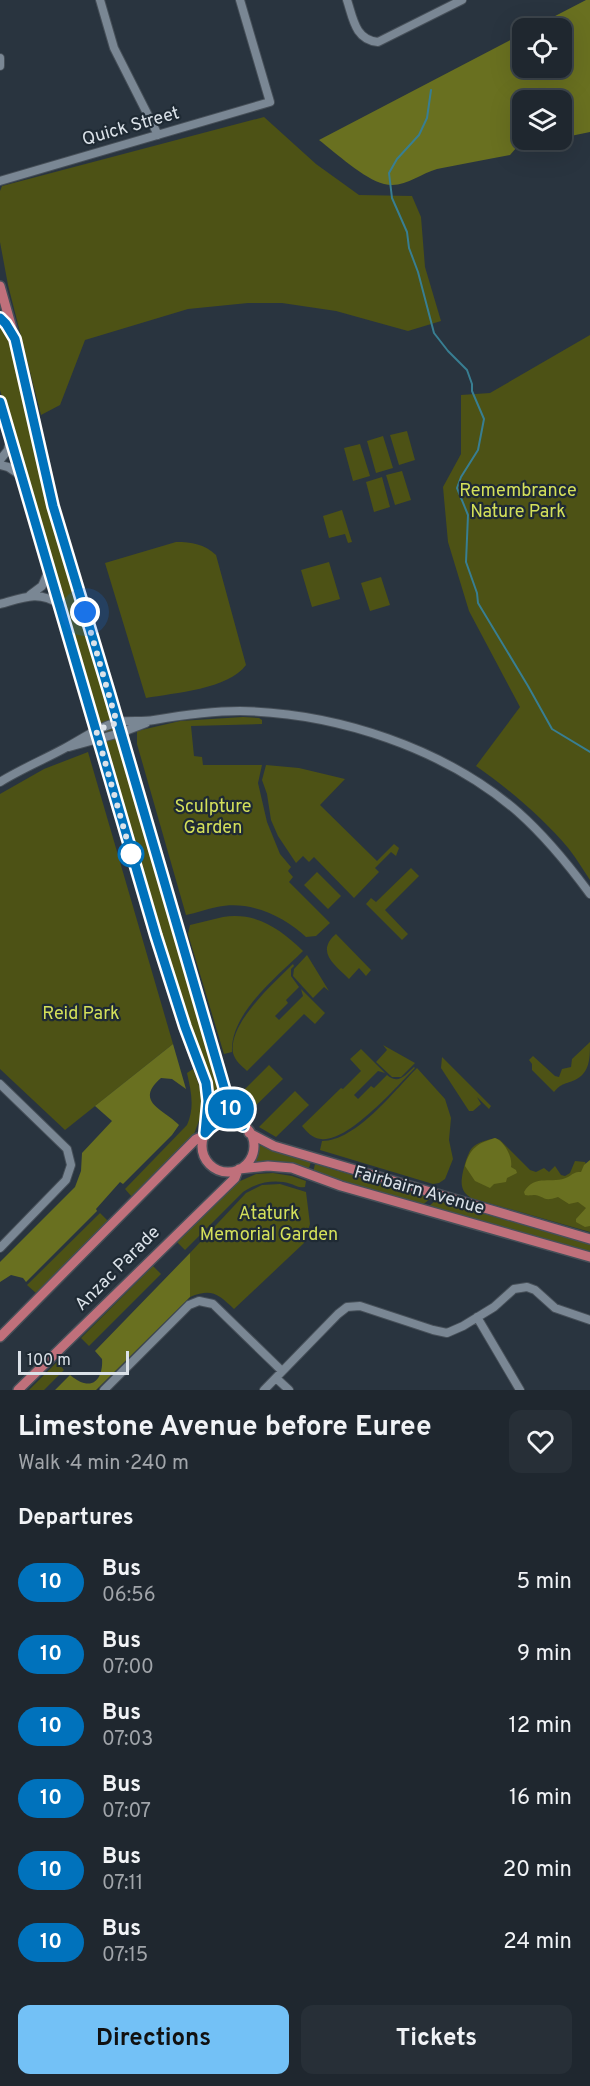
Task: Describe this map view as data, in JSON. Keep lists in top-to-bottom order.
{
  "streets": {
    "main road": ["Fairbairn Avenue", "Anzac Parade"],
    "street": ["Quick Street"]
  },
  "crossings": [
    ["Fairbairn Avenue", "Anzac Parade"]
  ],
  "parks": [
    "Remembrance Nature Park",
    "Sculpture Garden",
    "Reid Park",
    "Ataturk Memorial Garden"
  ],
  "lines": ["bus line 10"],
  "scale_bar": "100 m",
  "page": {
    "on_map": "10",
    "scale": "100 m",
    "heading": [
      ["Limestone Avenue before Euree", "Walk · 4 min · 240 m"],
      "Departures"
    ],
    "list": [
      {
        "mark": "10",
        "name": "Bus",
        "note": "06:56",
        "value": "5 min"
      },
      {
        "mark": "10",
        "name": "Bus",
        "note": "07:00",
        "value": "9 min"
      },
      {
        "mark": "10",
        "name": "Bus",
        "note": "07:03",
        "value": "12 min"
      },
      {
        "mark": "10",
        "name": "Bus",
        "note": "07:07",
        "value": "16 min"
      },
      {
        "mark": "10",
        "name": "Bus",
        "note": "07:11",
        "value": "20 min"
      },
      {
        "mark": "10",
        "name": "Bus",
        "note": "07:15",
        "value": "24 min"
      }
    ],
    "buttons": ["Directions", "Tickets"]
  }
}
